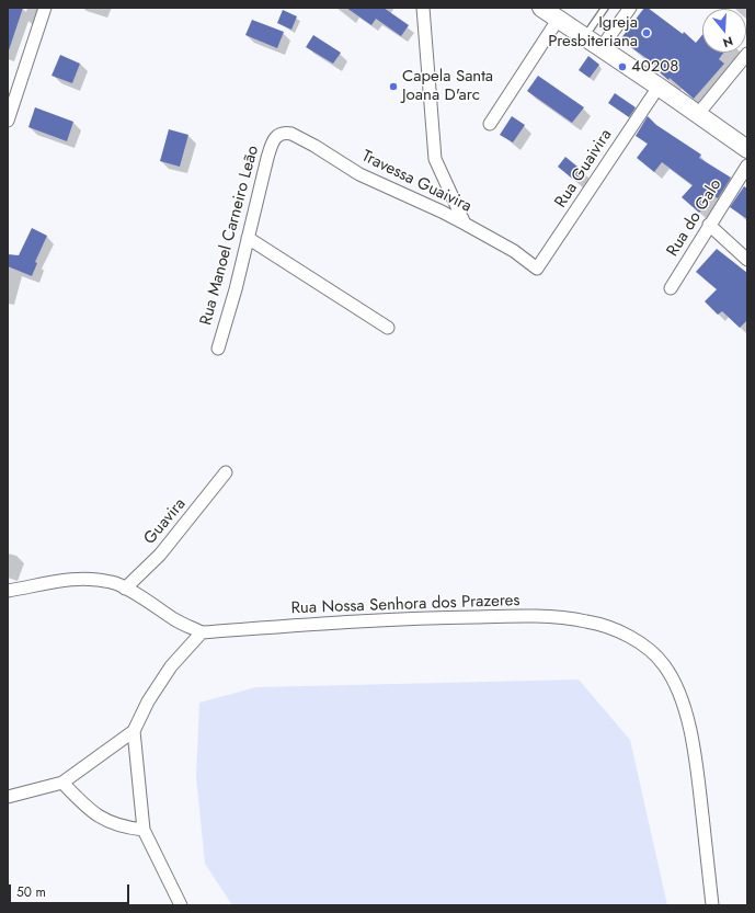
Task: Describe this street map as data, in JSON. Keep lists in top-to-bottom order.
{
  "streets": {
    "street": [
      "Rua Guaivira",
      "Travessa Guaivira",
      "Rua do Galo",
      "Rua Manoel Carneiro Leão",
      "Guavira",
      "Rua Nossa Senhora dos Prazeres"
    ]
  },
  "crossings": [
    ["Rua Guaivira", "Travessa Guaivira"],
    ["Travessa Guaivira", "Rua Manoel Carneiro Leão"],
    ["Guavira", "Rua Nossa Senhora dos Prazeres"]
  ],
  "places": ["Igreja Presbiteriana", "40208", "Capela Santa Joana D'arc"],
  "scale_bar": "50 m",
  "north": "bottom"
}
